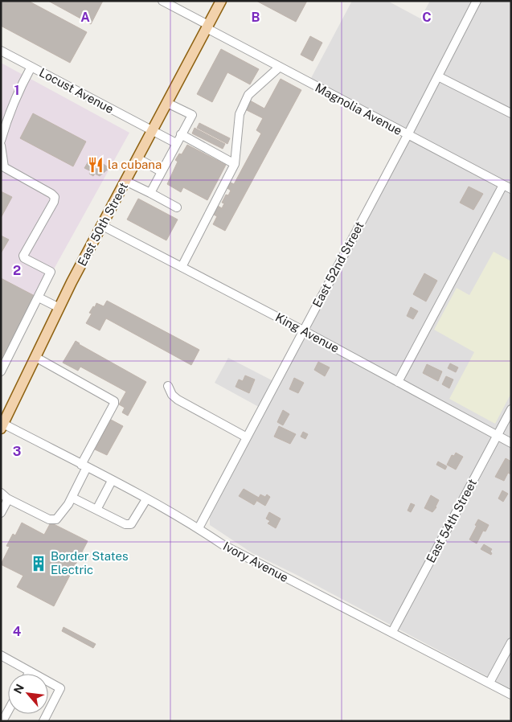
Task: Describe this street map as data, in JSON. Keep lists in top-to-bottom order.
{
  "streets": {
    "main road": ["East 50th Street"],
    "street": [
      "Locust Avenue",
      "Magnolia Avenue",
      "East 52nd Street",
      "King Avenue",
      "East 54th Street",
      "Ivory Avenue"
    ]
  },
  "crossings": [
    ["Locust Avenue", "East 50th Street"],
    ["Magnolia Avenue", "East 50th Street"],
    ["Magnolia Avenue", "East 52nd Street"],
    ["East 50th Street", "King Avenue"],
    ["East 50th Street", "Ivory Avenue"],
    ["East 52nd Street", "King Avenue"],
    ["East 52nd Street", "Ivory Avenue"],
    ["King Avenue", "East 54th Street"],
    ["East 54th Street", "Ivory Avenue"]
  ],
  "places": {
    "restaurant": ["la cubana"],
    "building": ["Border States Electric"]
  },
  "north": "top left",
  "grid": {
    "columns": ["A", "B", "C"],
    "rows": [
      "1",
      "2",
      "3",
      "4"
    ]
  }
}
